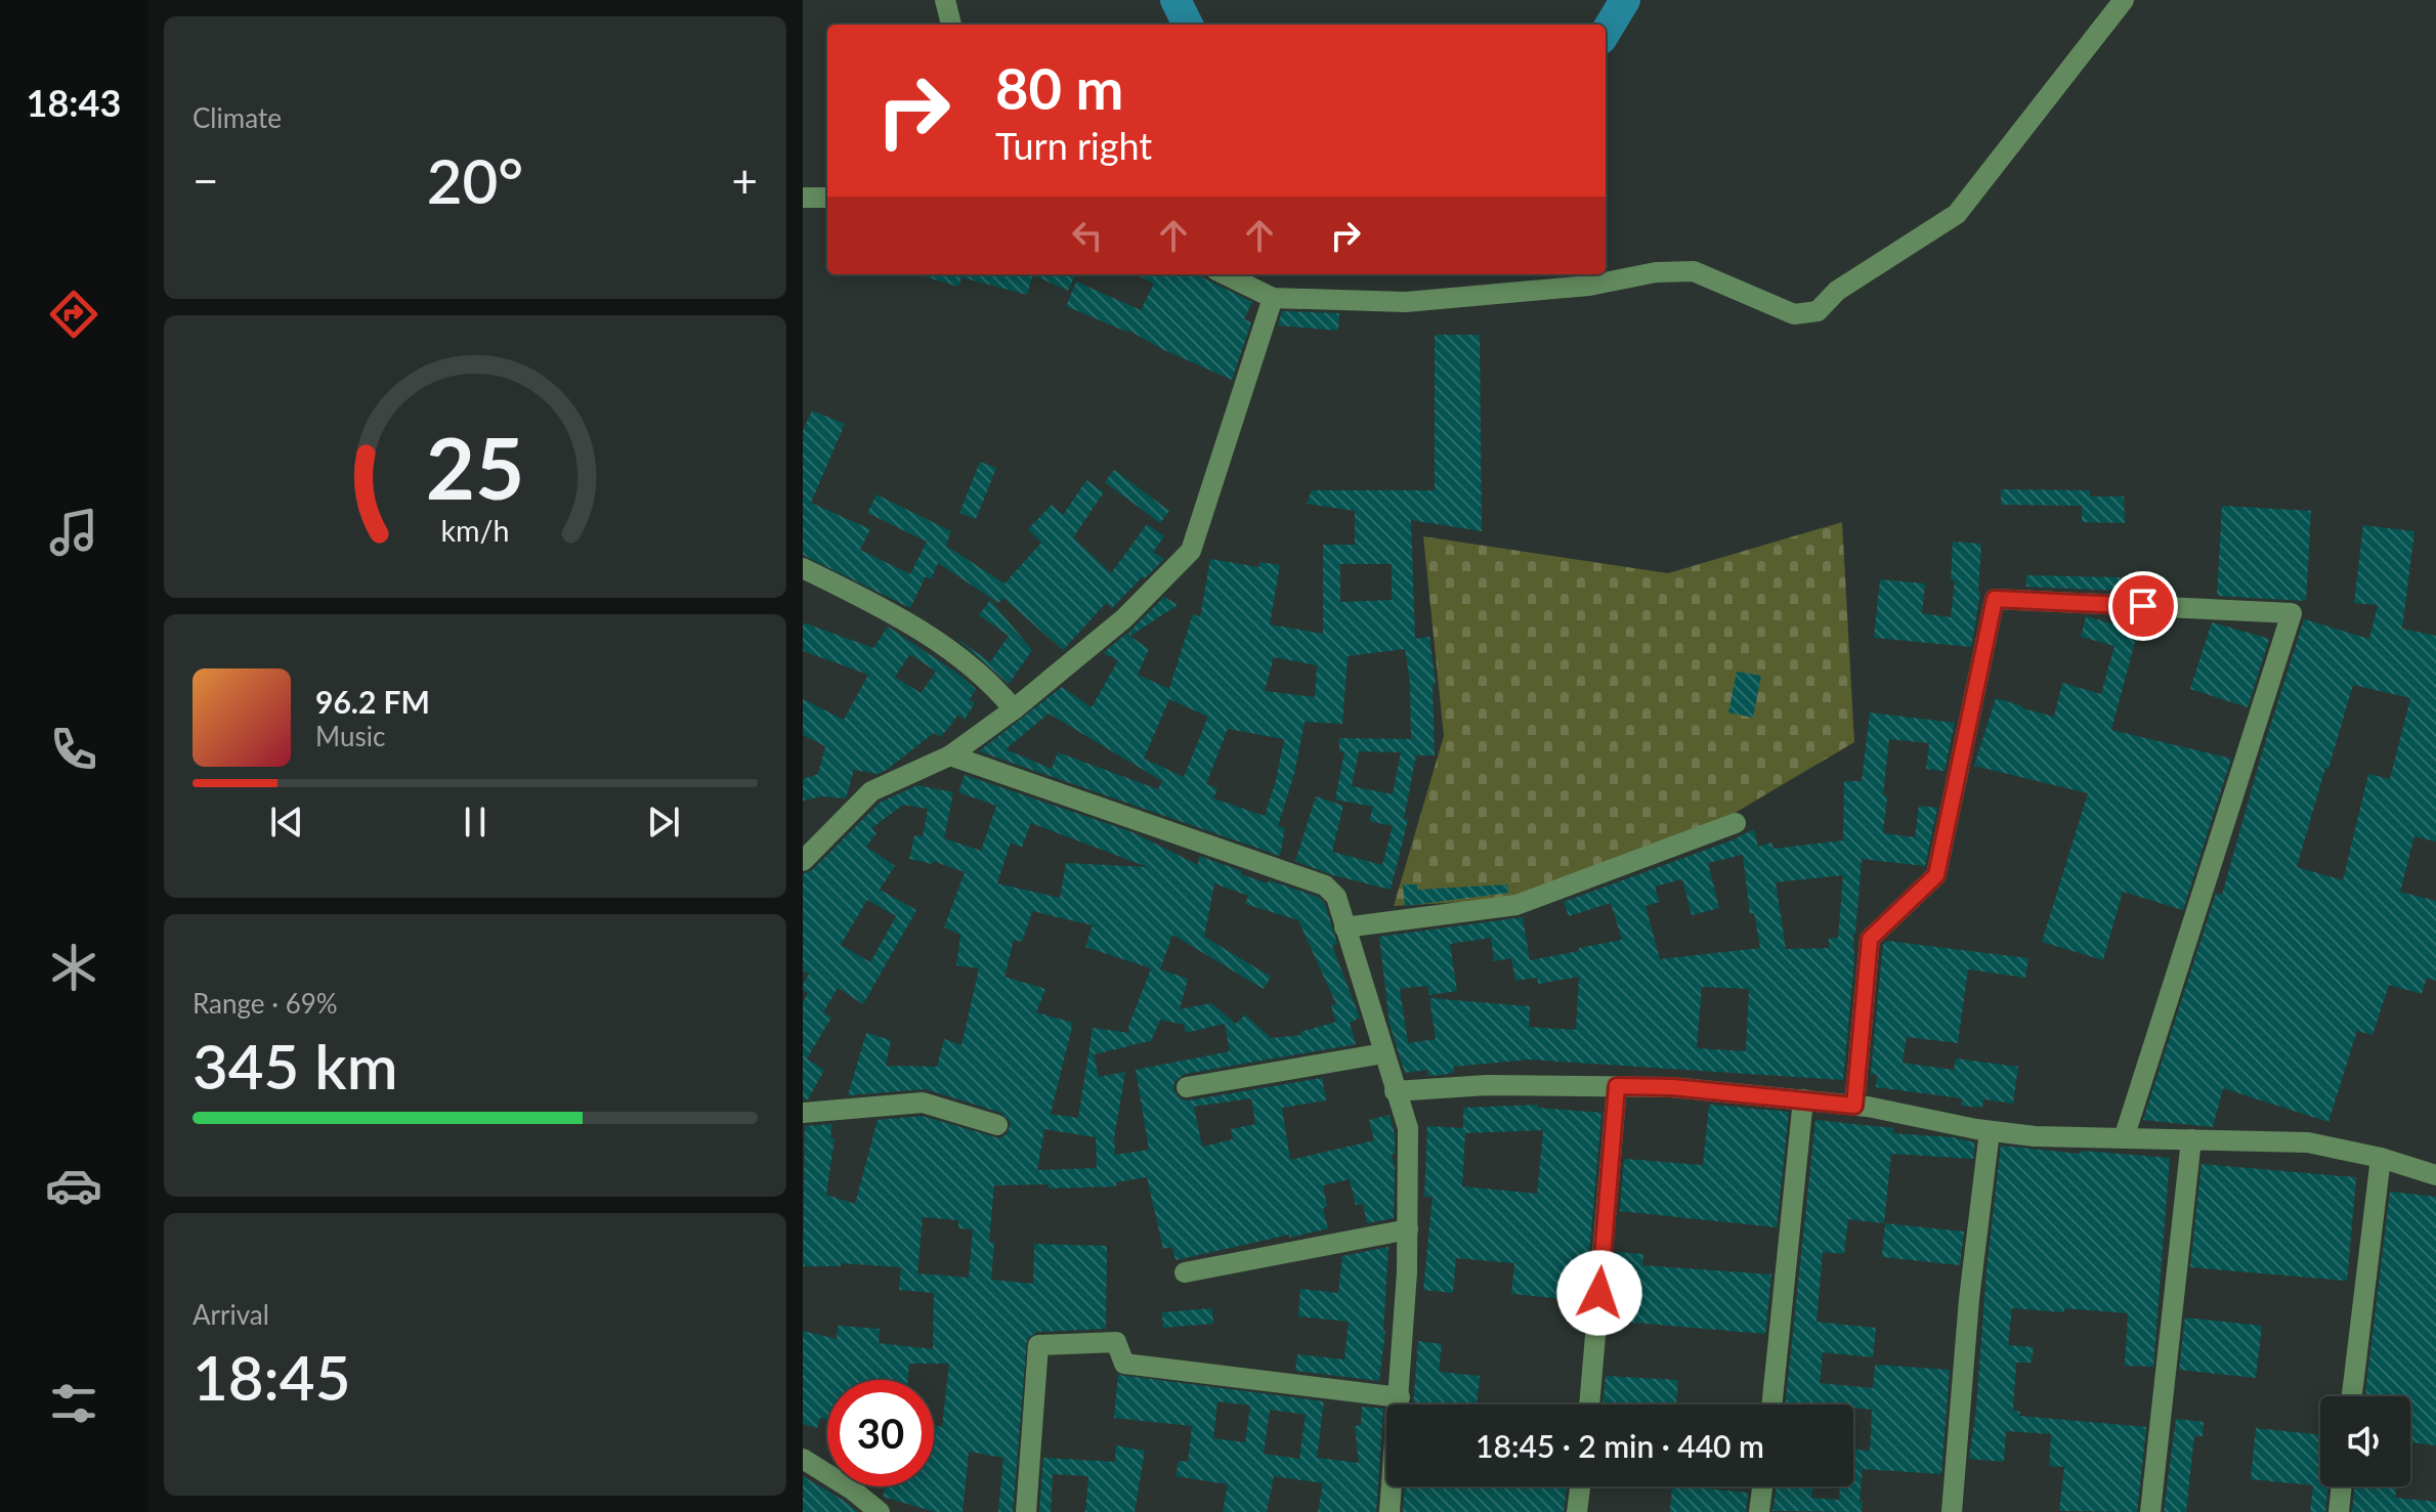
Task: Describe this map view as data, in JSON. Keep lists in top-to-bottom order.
{
  "page": {
    "tabs": "18:43",
    "tile": [
      "Climate",
      ["Range · 69%", "345 km"],
      ["Arrival", "18:45"]
    ],
    "turn": ["80 m", "Turn right"],
    "heat": ["−", "20°", "+"],
    "song": ["96.2 FM", "Music"],
    "limit": "30",
    "trip": "18:45 · 2 min · 440 m",
    "gauge": ["25", "km/h"]
  }
}
